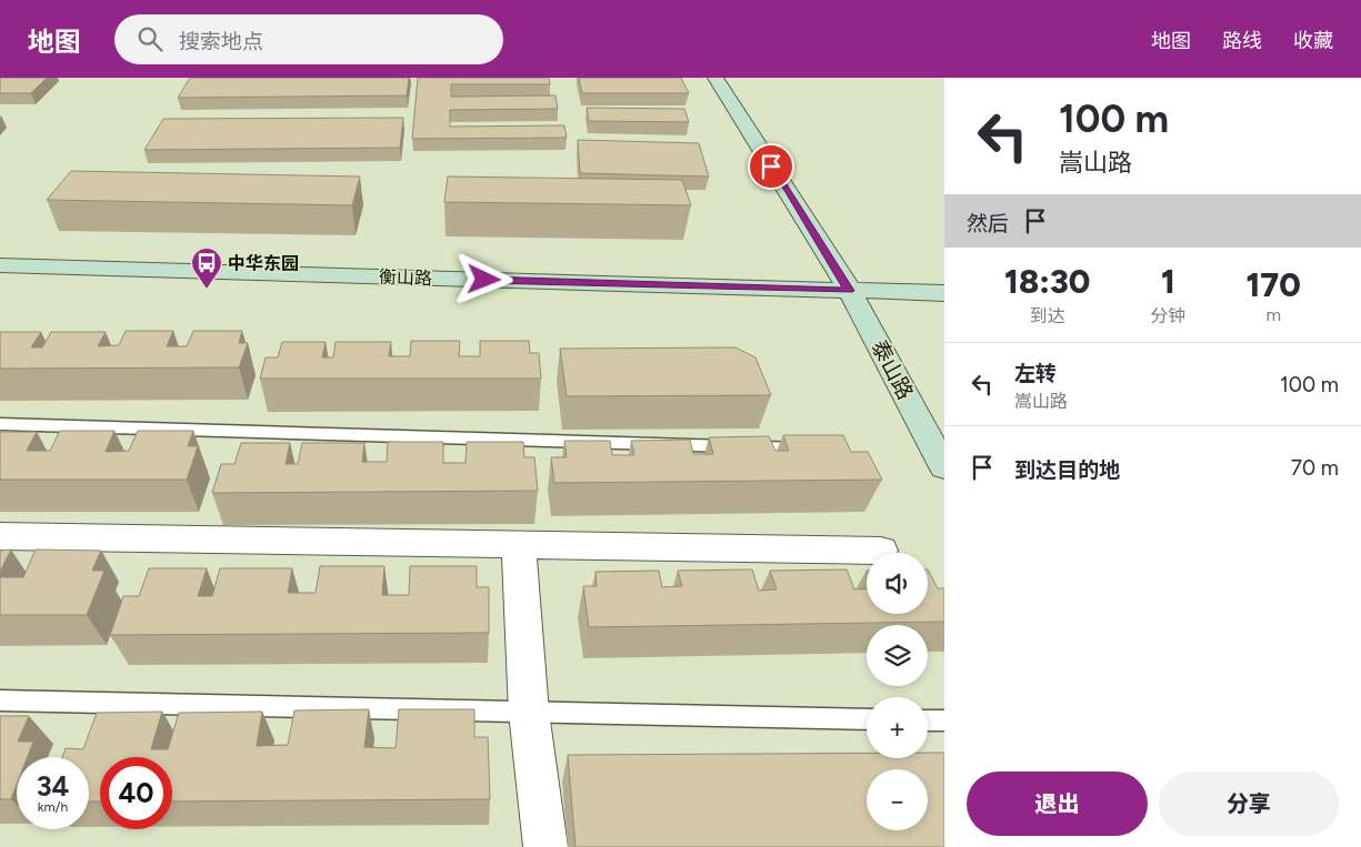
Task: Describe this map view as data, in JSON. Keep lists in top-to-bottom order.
{
  "streets": {
    "street": ["衡山路", "泰山路"]
  },
  "crossings": [
    ["衡山路", "泰山路"]
  ],
  "places": {
    "bus stop": ["中华东园"]
  },
  "page": {
    "header": "地图",
    "search": "搜索地点",
    "nav": ["地图", "路线", "收藏"],
    "turn": ["100 m", "嵩山路"],
    "then": "然后",
    "eta": [
      "18:30",
      "到达",
      "1",
      "分钟",
      "170",
      "m"
    ],
    "list": [
      {
        "name": "左转",
        "note": "嵩山路",
        "value": "100 m"
      },
      {
        "name": "到达目的地",
        "value": "70 m"
      }
    ],
    "map_buttons": ["+", "−"],
    "speed": "34 km/h",
    "limit": "40",
    "buttons": ["退出", "分享"]
  }
}
